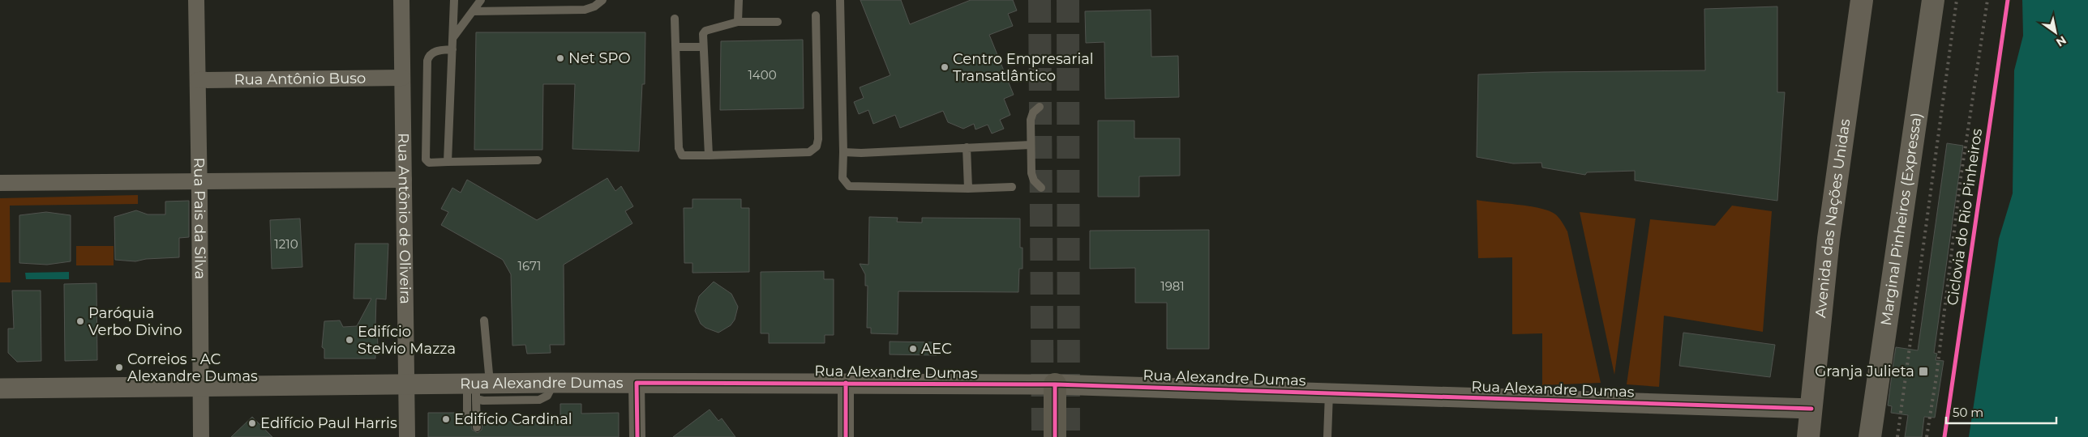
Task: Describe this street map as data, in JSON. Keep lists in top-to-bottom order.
{
  "streets": {
    "highway": ["Avenida das Nações Unidas", "Marginal Pinheiros (Expressa)"],
    "street": [
      "Rua Antônio Buso",
      "Rua Pais da Silva",
      "Rua Antônio de Oliveira",
      "Rua Alexandre Dumas"
    ],
    "cycle path": ["Ciclovia do Rio Pinheiros"]
  },
  "crossings": [
    ["Rua Antônio Buso", "Rua Pais da Silva"],
    ["Rua Antônio Buso", "Rua Antônio de Oliveira"],
    ["Rua Pais da Silva", "Rua Alexandre Dumas"],
    ["Rua Antônio de Oliveira", "Rua Alexandre Dumas"],
    ["Avenida das Nações Unidas", "Rua Alexandre Dumas"]
  ],
  "places": {
    "other": [
      "Net SPO",
      "Centro Empresarial Transatlântico",
      "Paróquia Verbo Divino",
      "Edifício Stelvio Mazza",
      "AEC",
      "Correios - AC Alexandre Dumas",
      "Edifício Cardinal",
      "Edifício Paul Harris"
    ],
    "transit": ["Granja Julieta"]
  },
  "house_numbers": [
    "1400",
    "1210",
    "1671",
    "1981"
  ],
  "scale_bar": "50 m",
  "north": "bottom right"
}
